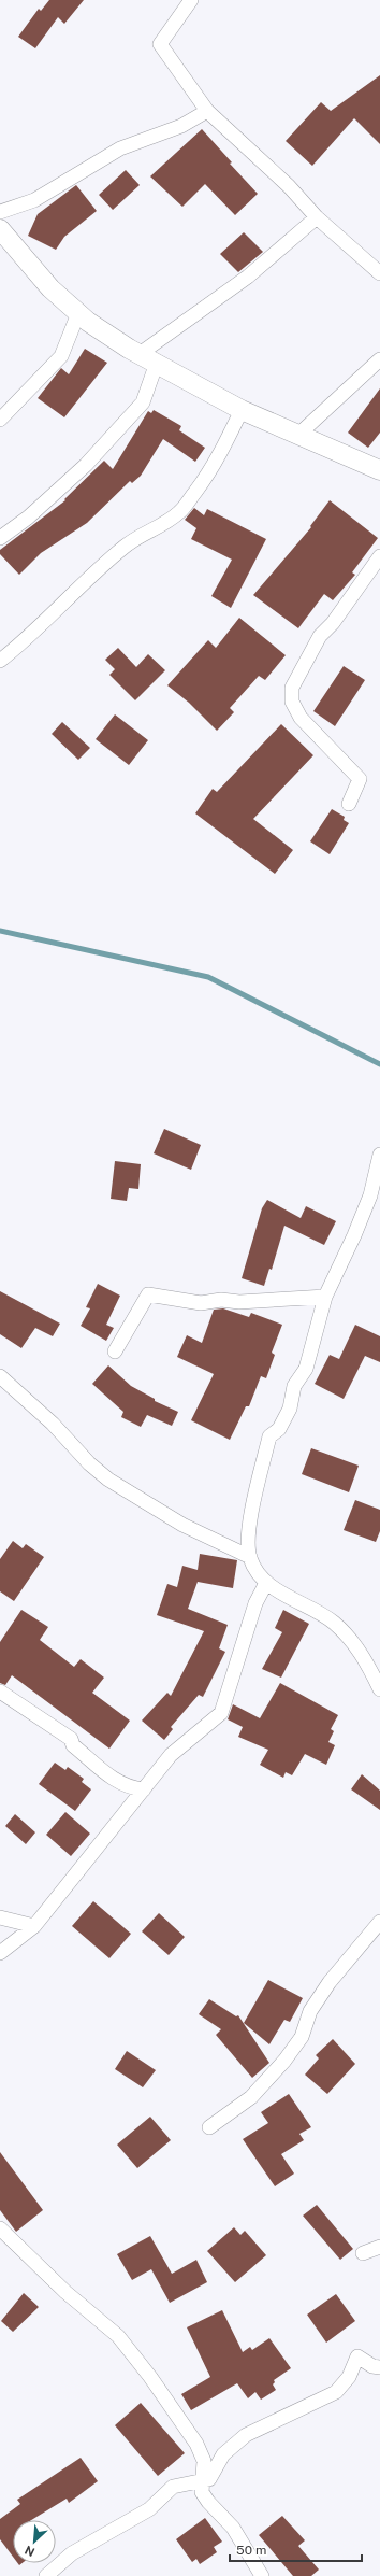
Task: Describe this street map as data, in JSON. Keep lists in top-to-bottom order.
{
  "scale_bar": "50 m",
  "north": "bottom left"
}
